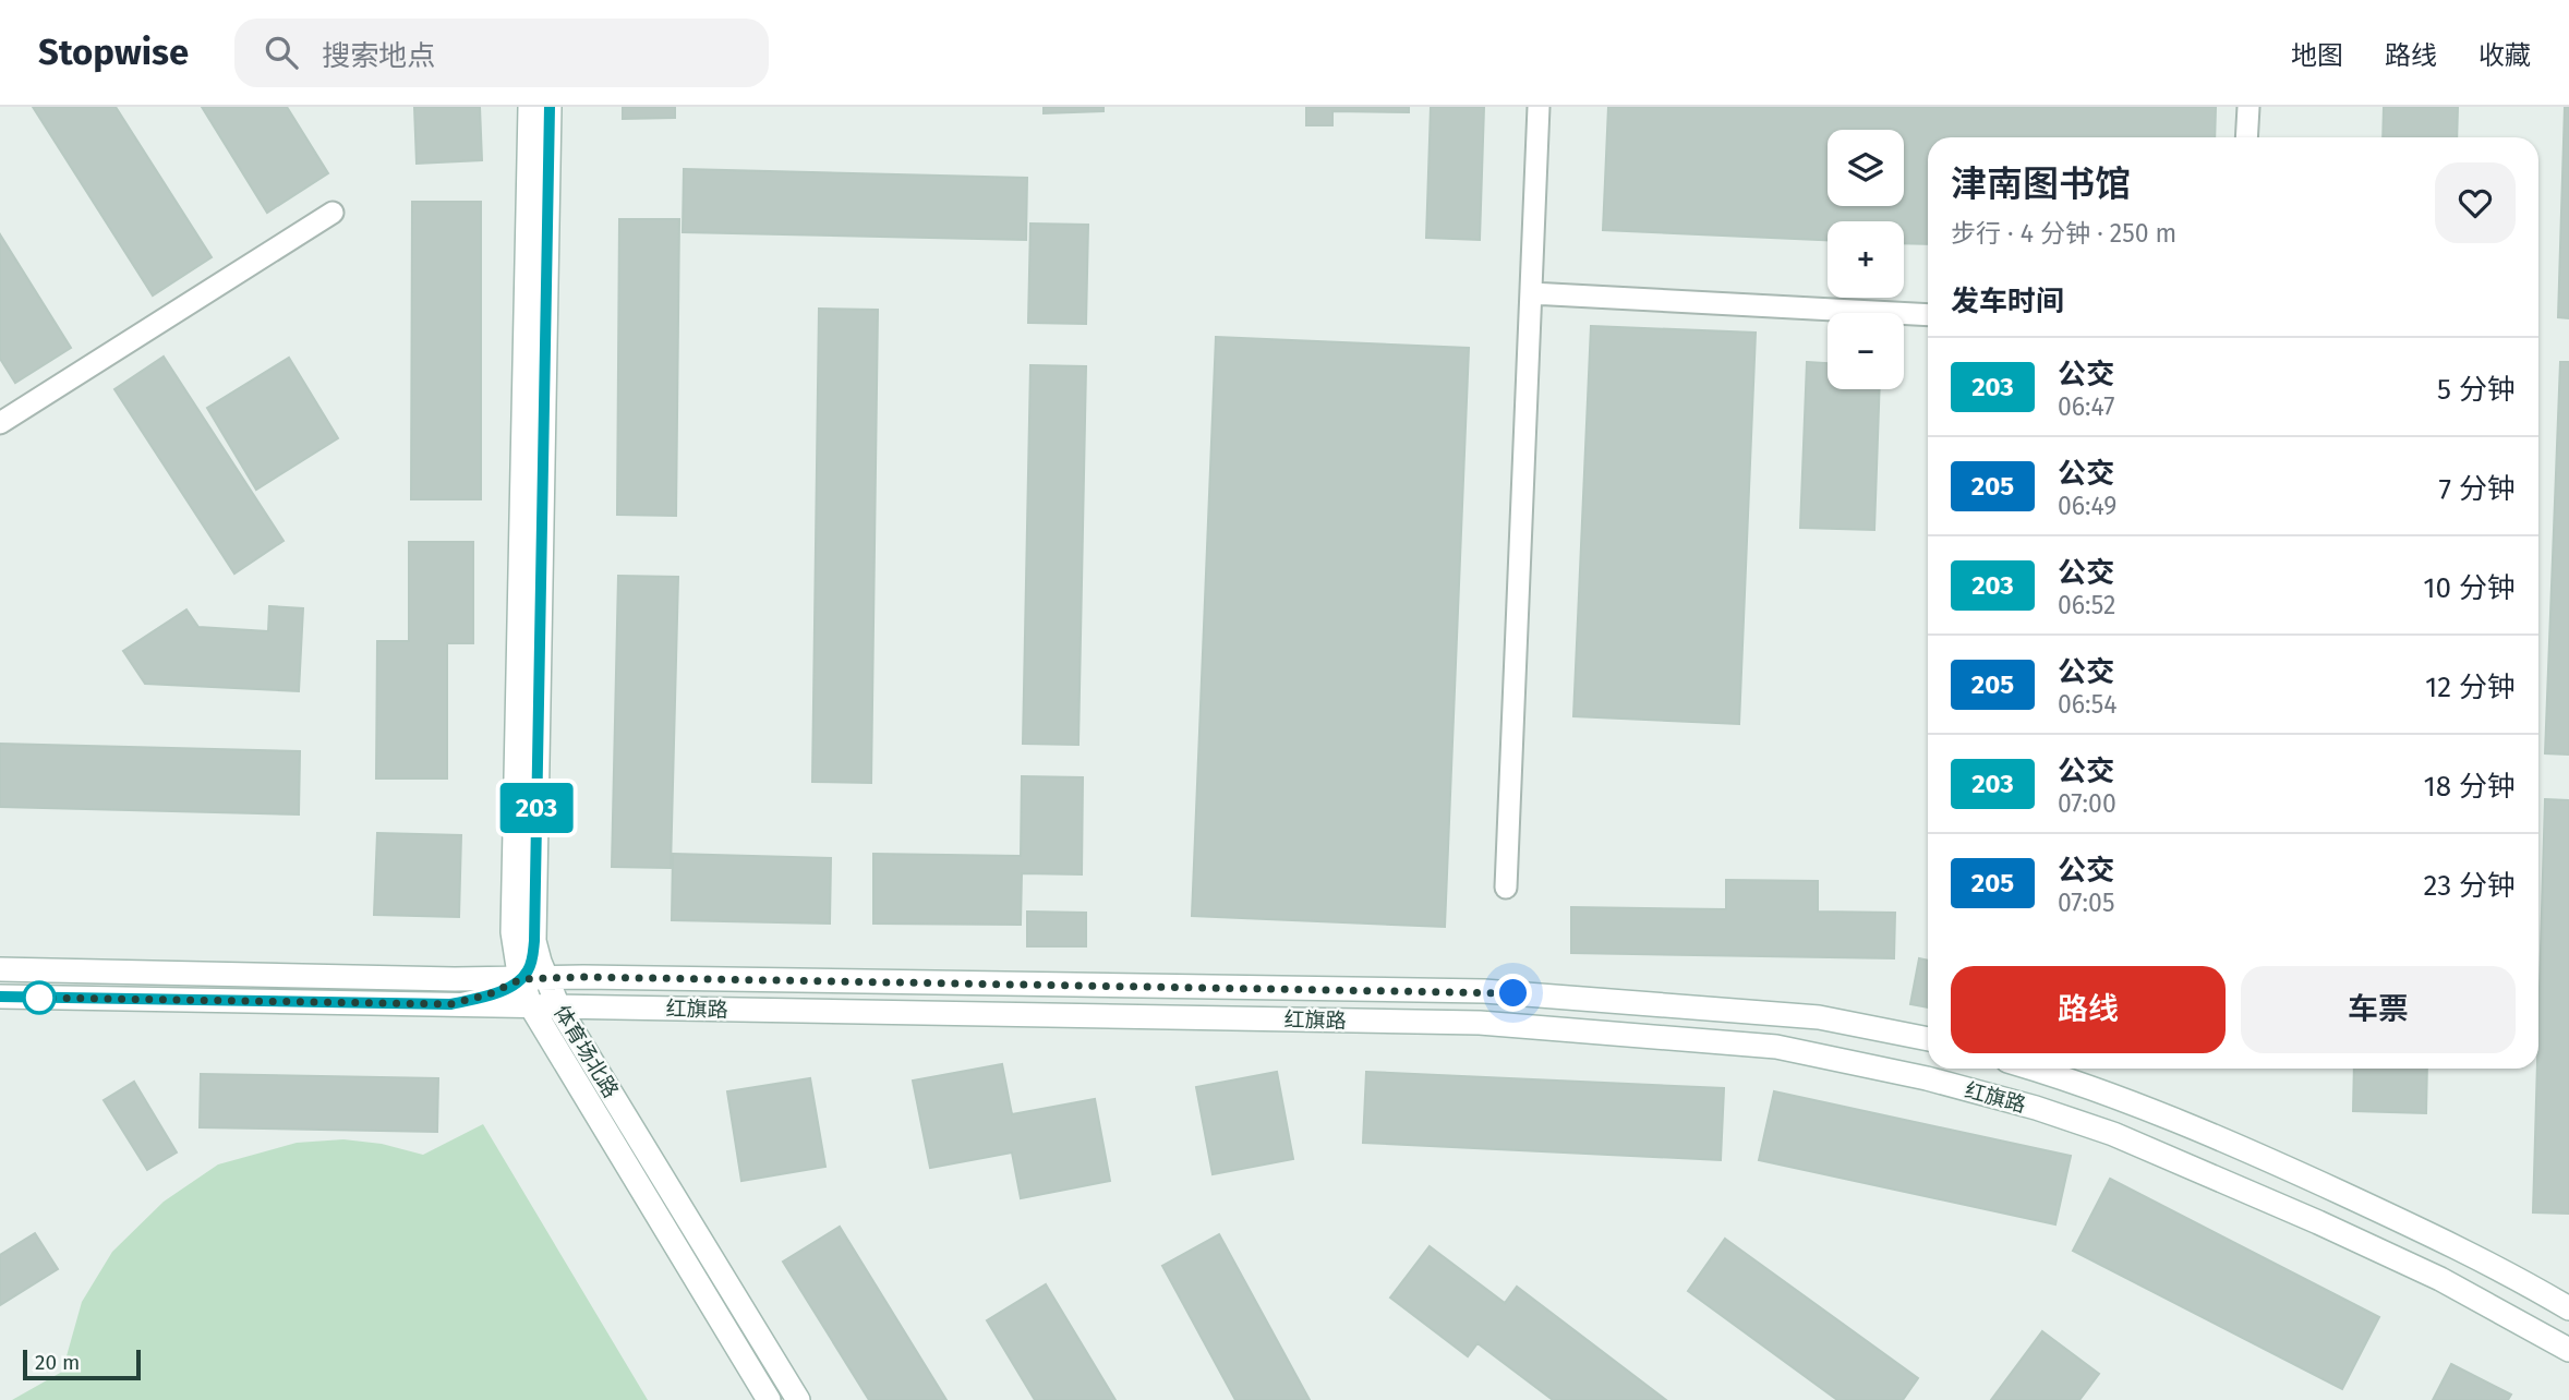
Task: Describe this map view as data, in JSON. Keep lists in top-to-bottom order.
{
  "streets": {
    "main road": ["红旗路", "体育场北路"]
  },
  "crossings": [
    ["红旗路", "体育场北路"]
  ],
  "lines": ["bus line 203"],
  "scale_bar": "20 m",
  "page": {
    "header": "Stopwise",
    "search": "搜索地点",
    "nav": ["地图", "路线", "收藏"],
    "on_map": "203",
    "map_buttons": ["+", "−"],
    "heading": [
      ["津南图书馆", "步行 · 4 分钟 · 250 m"],
      "发车时间"
    ],
    "list": [
      {
        "mark": "203",
        "name": "公交",
        "note": "06:47",
        "value": "5 分钟"
      },
      {
        "mark": "205",
        "name": "公交",
        "note": "06:49",
        "value": "7 分钟"
      },
      {
        "mark": "203",
        "name": "公交",
        "note": "06:52",
        "value": "10 分钟"
      },
      {
        "mark": "205",
        "name": "公交",
        "note": "06:54",
        "value": "12 分钟"
      },
      {
        "mark": "203",
        "name": "公交",
        "note": "07:00",
        "value": "18 分钟"
      },
      {
        "mark": "205",
        "name": "公交",
        "note": "07:05",
        "value": "23 分钟"
      }
    ],
    "buttons": ["路线", "车票"],
    "scale": "20 m"
  }
}
